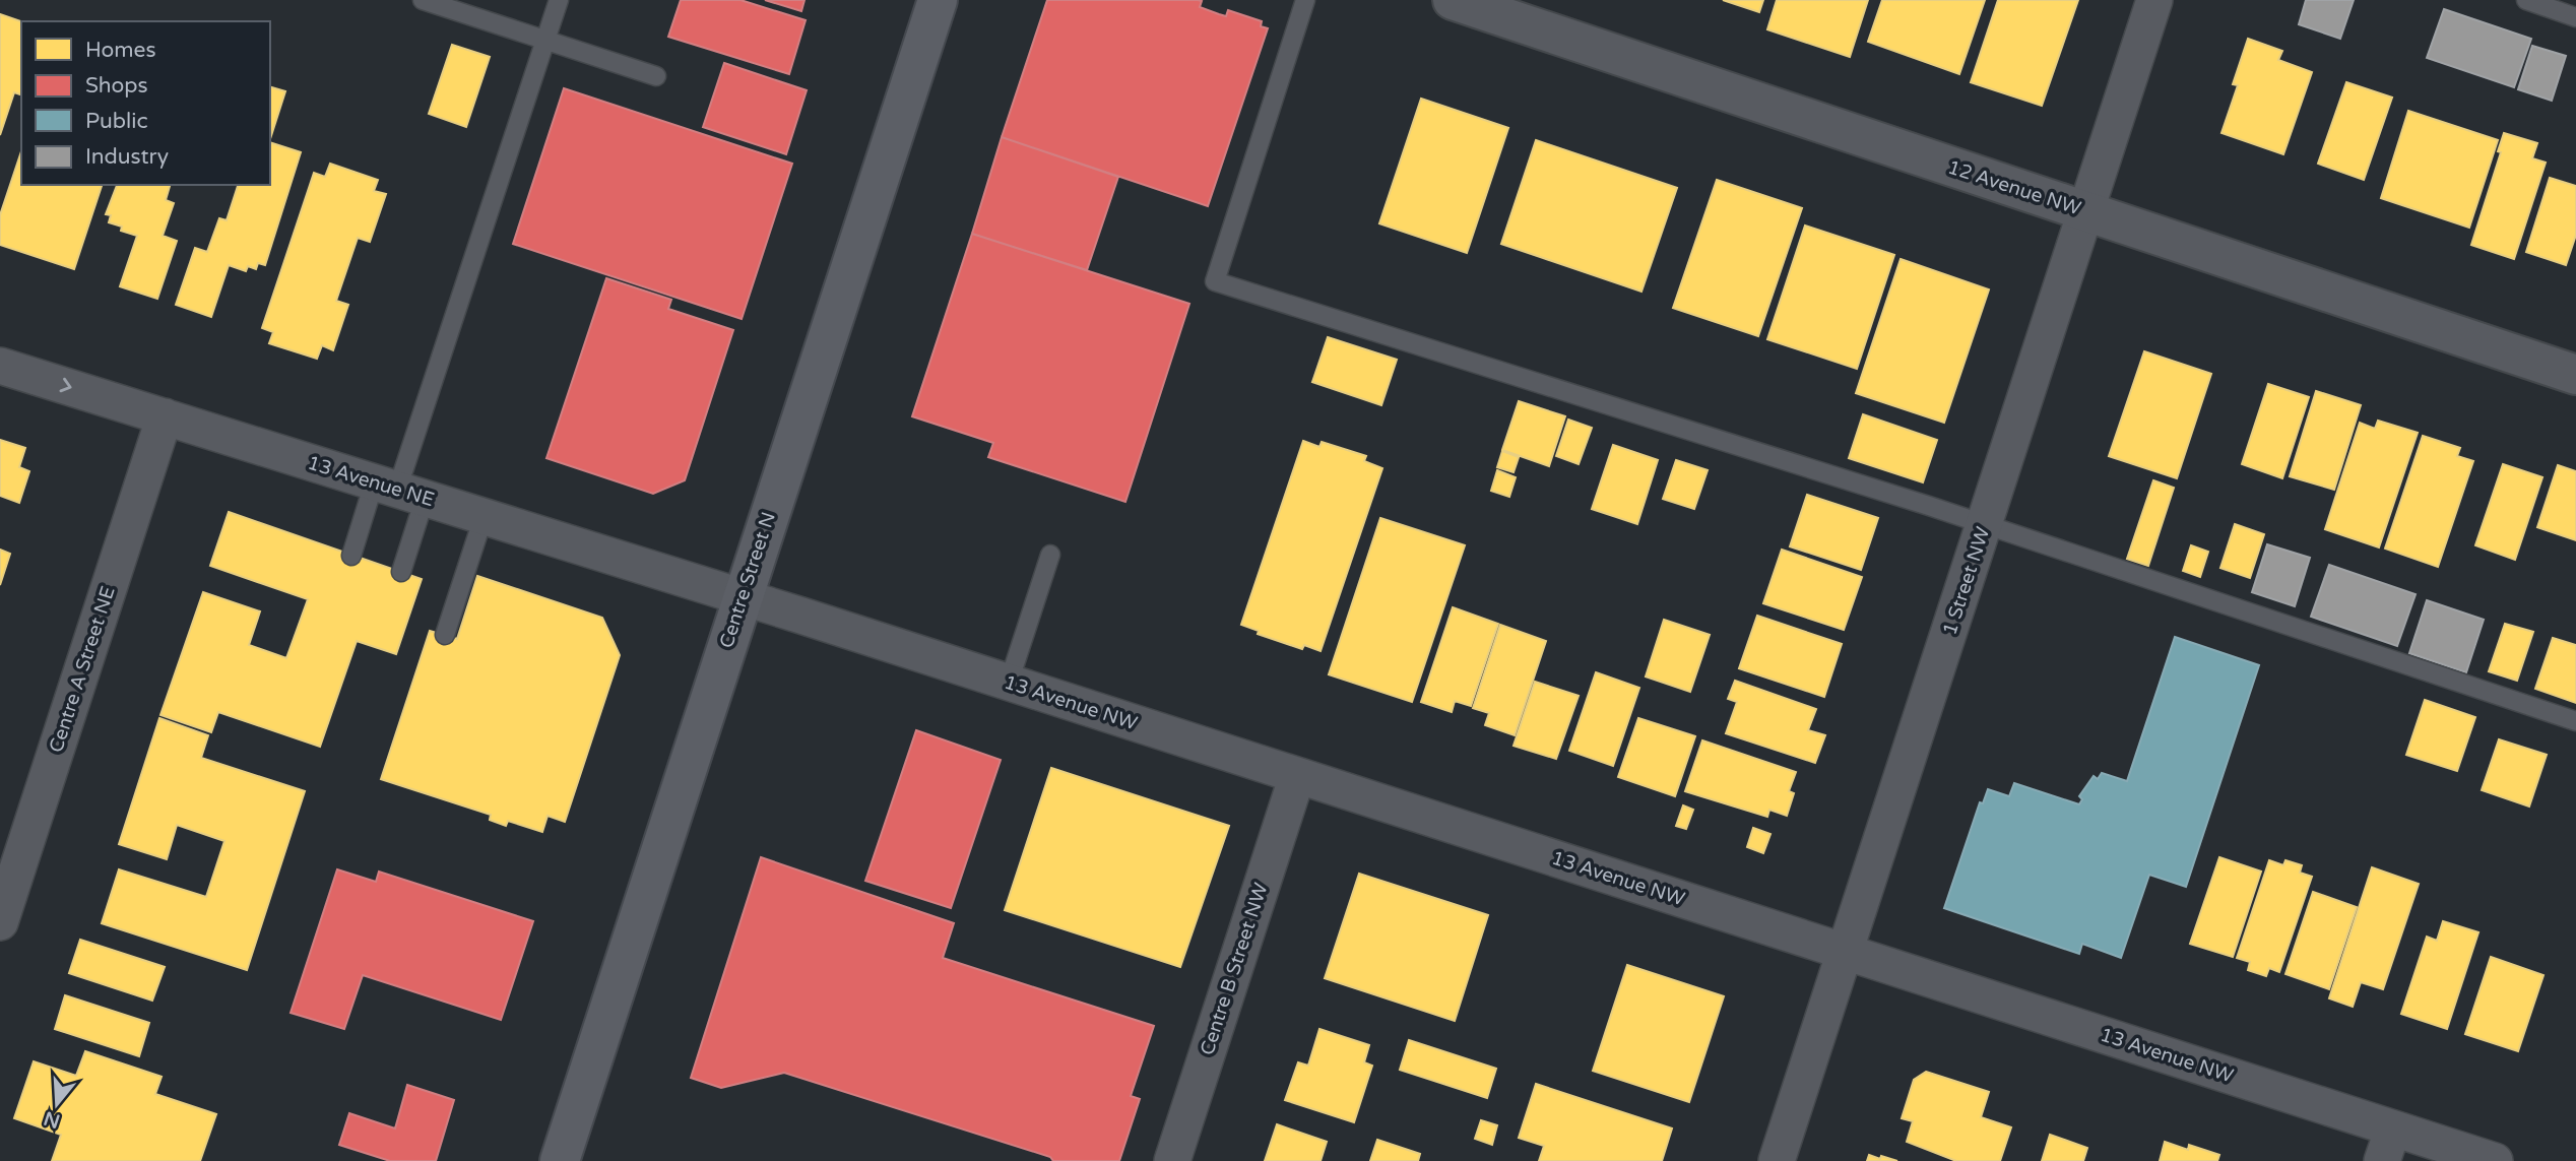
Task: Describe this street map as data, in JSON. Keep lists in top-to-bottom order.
{
  "streets": {
    "main road": ["Centre Street N"],
    "street": [
      "12 Avenue NW",
      "13 Avenue NE",
      "1 Street NW",
      "Centre A Street NE",
      "13 Avenue NW",
      "Centre B Street NW"
    ]
  },
  "crossings": [
    ["12 Avenue NW", "1 Street NW"],
    ["13 Avenue NE", "Centre Street N"],
    ["13 Avenue NE", "Centre A Street NE"],
    ["13 Avenue NE", "13 Avenue NW"],
    ["Centre Street N", "13 Avenue NW"],
    ["1 Street NW", "13 Avenue NW"],
    ["13 Avenue NW", "Centre B Street NW"]
  ],
  "legend": [
    "Homes",
    "Shops",
    "Public",
    "Industry"
  ],
  "north": "bottom"
}
